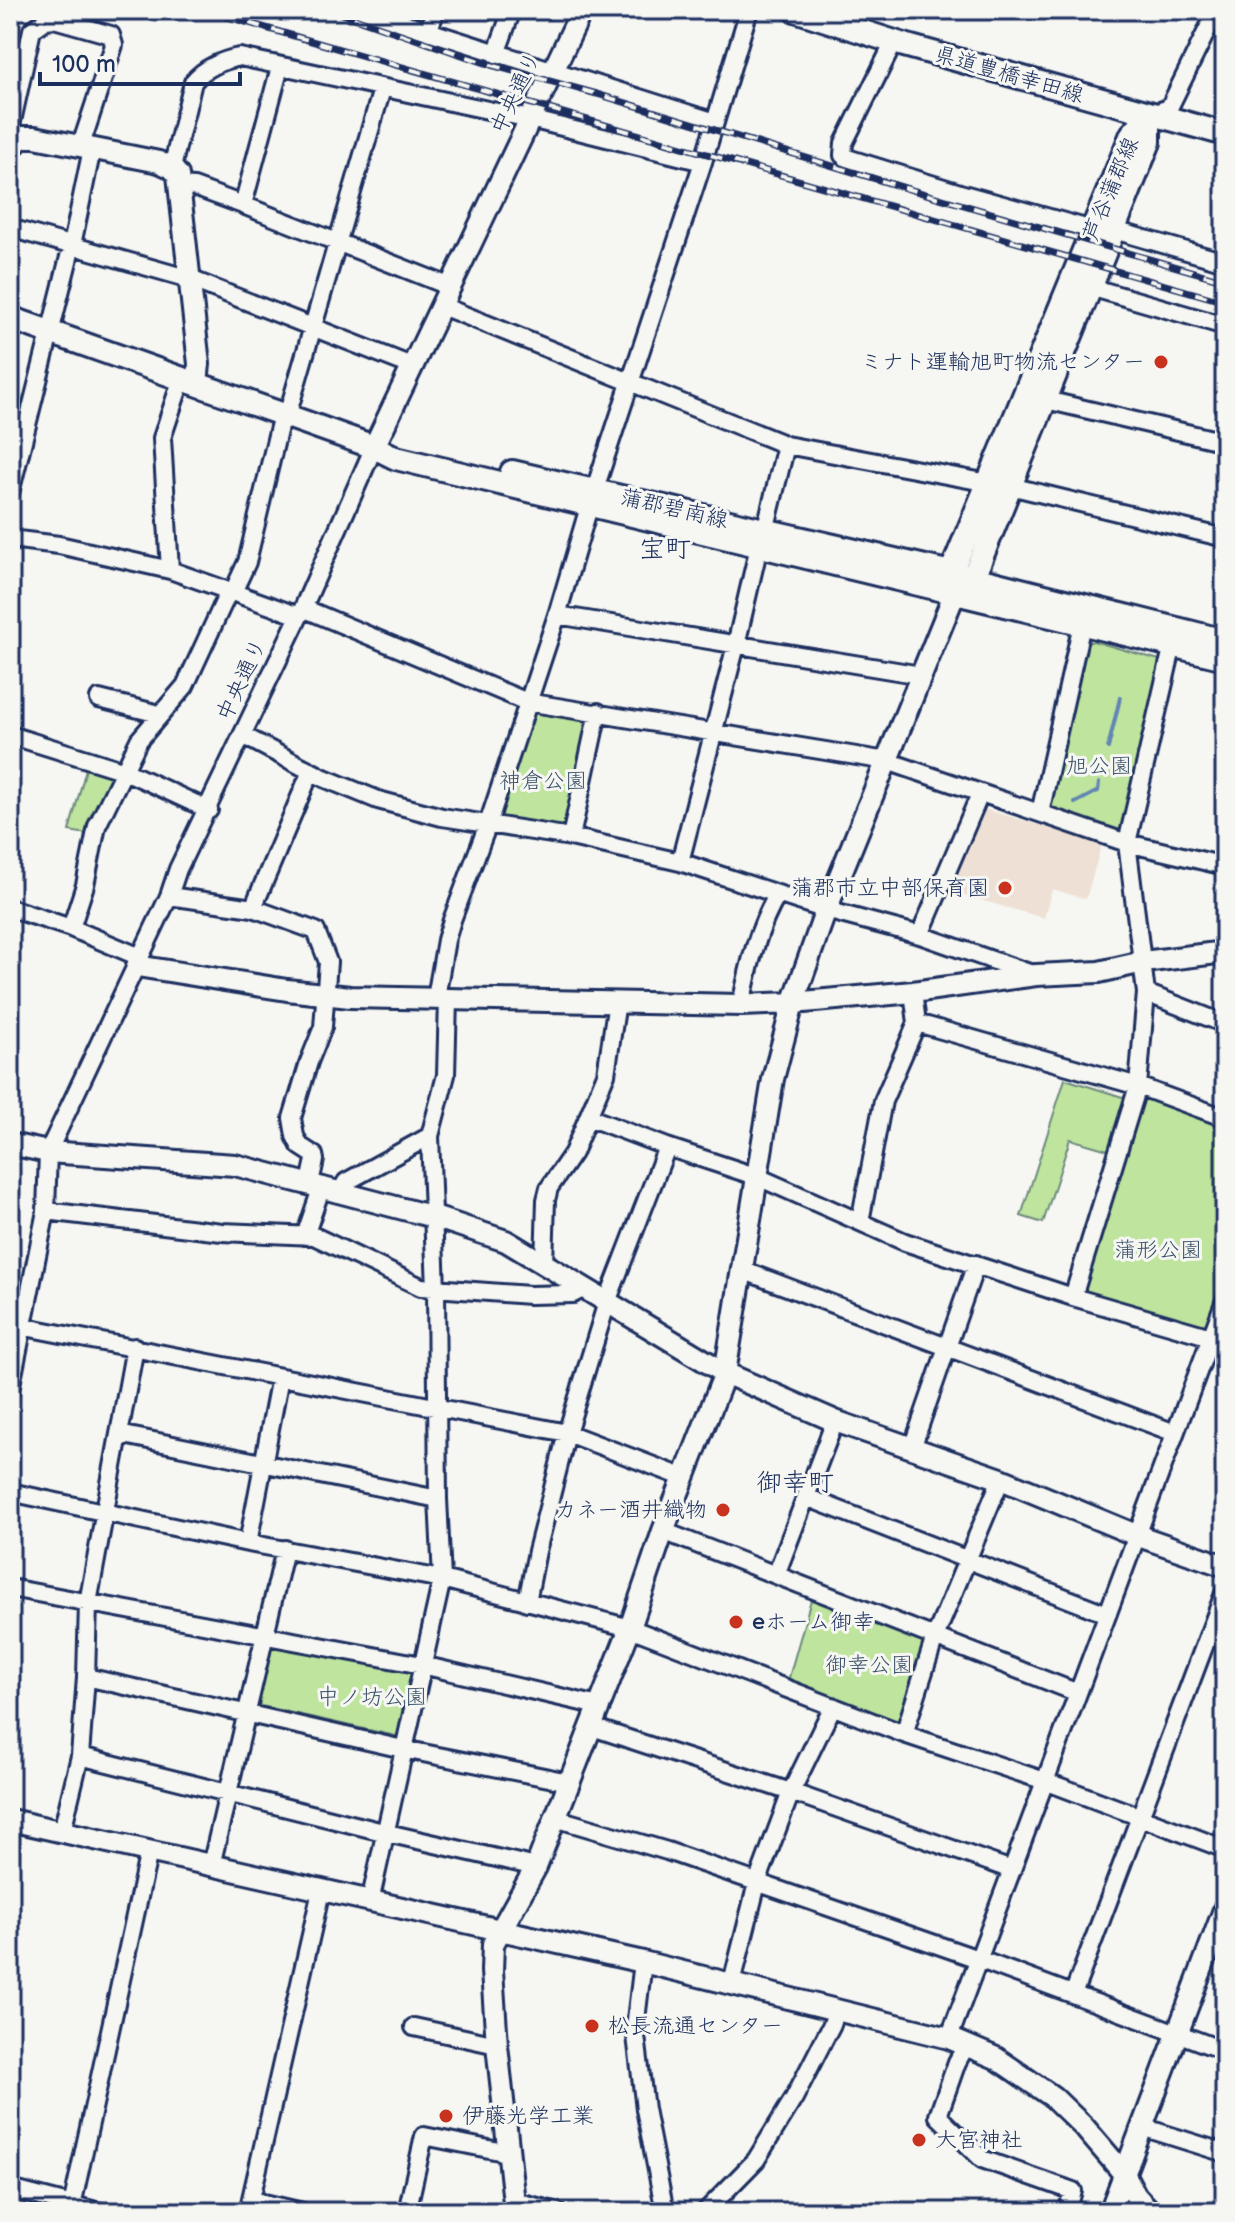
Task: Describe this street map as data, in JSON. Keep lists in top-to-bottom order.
{
  "streets": {
    "main road": ["県道豊橋幸田線", "芦谷蒲郡線", "蒲郡碧南線"],
    "street": ["中央通り"]
  },
  "crossings": [
    ["県道豊橋幸田線", "芦谷蒲郡線"],
    ["中央通り", "蒲郡碧南線"],
    ["芦谷蒲郡線", "蒲郡碧南線"]
  ],
  "districts": ["宝町", "御幸町"],
  "parks": [
    "旭公園",
    "神倉公園",
    "蒲形公園",
    "御幸公園",
    "中ノ坊公園"
  ],
  "places": [
    "ミナト運輸旭町物流センター",
    "蒲郡市立中部保育園",
    "カネー酒井織物",
    "eホーム御幸",
    "松長流通センター",
    "伊藤光学工業",
    "大宮神社"
  ],
  "scale_bar": "100 m"
}
